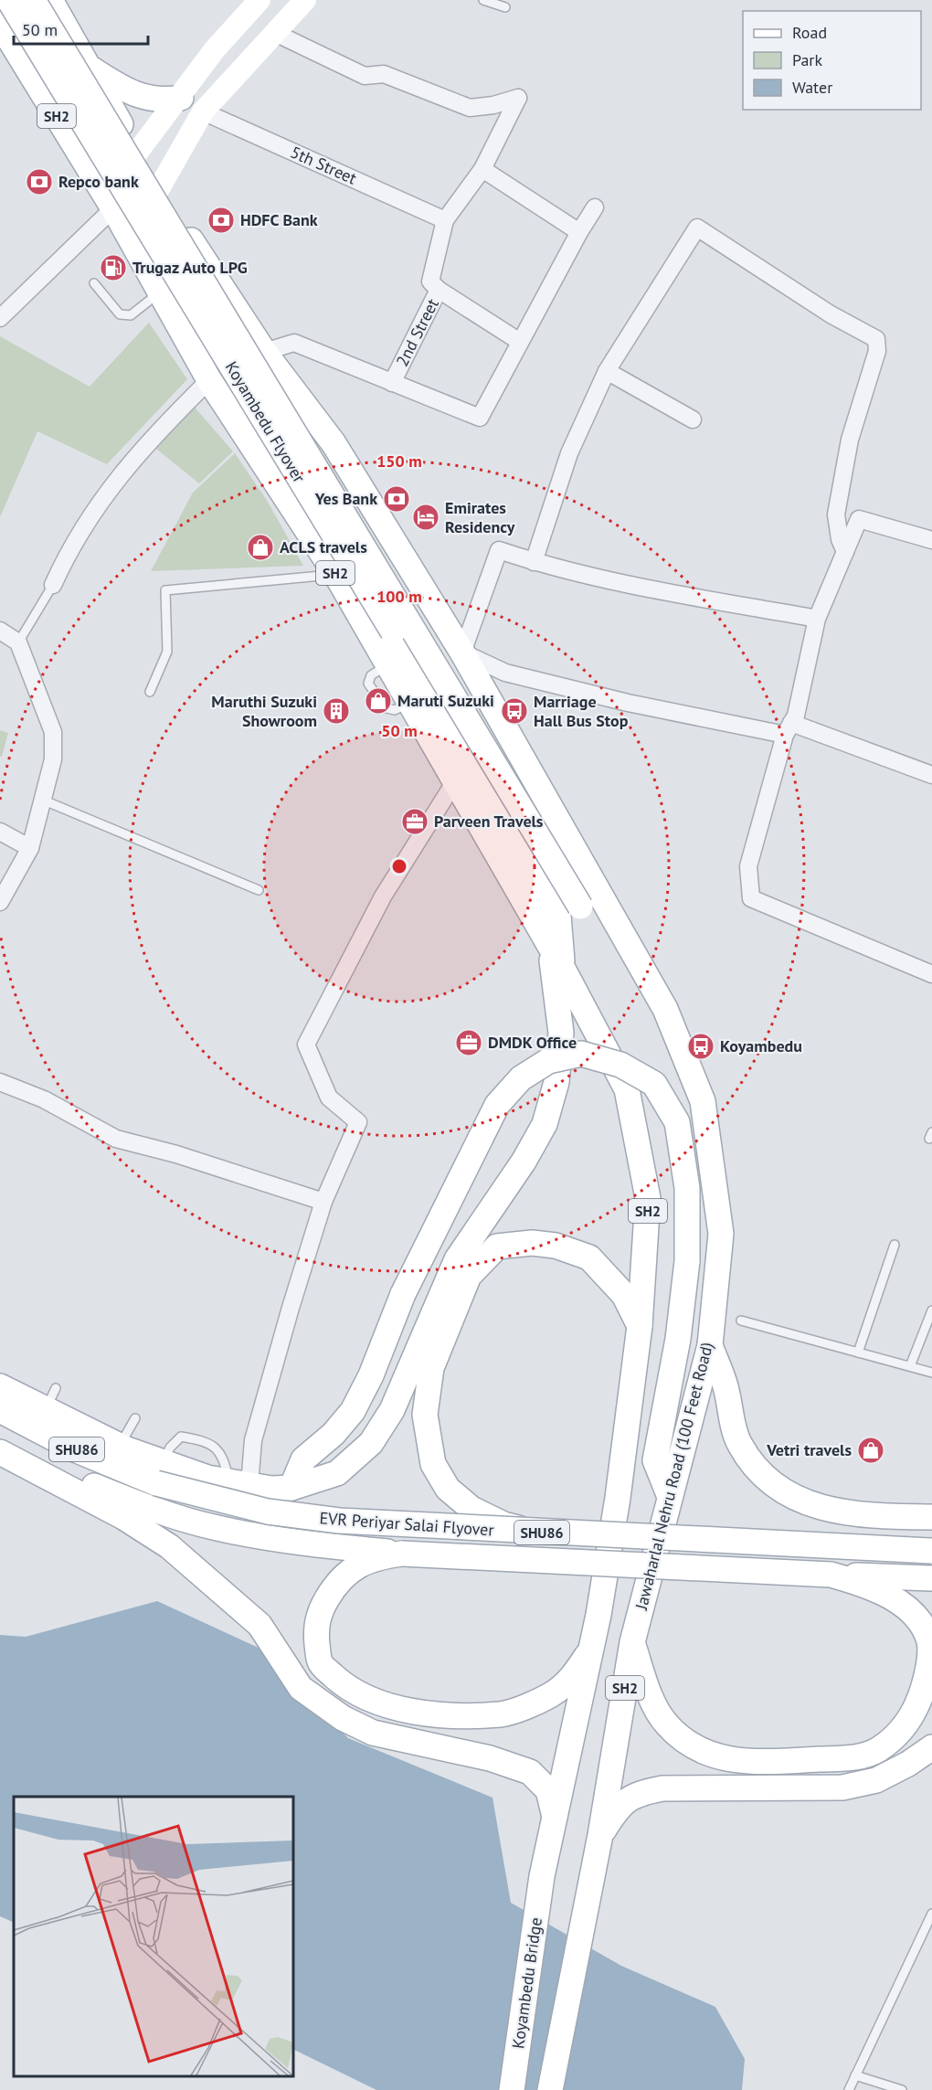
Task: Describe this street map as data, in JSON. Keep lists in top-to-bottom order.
{
  "streets": {
    "main road": [
      "SH2",
      "Koyambedu Flyover",
      "SHU86",
      "Jawaharlal Nehru Road (100 Feet Road)",
      "EVR Periyar Salai Flyover",
      "Koyambedu Bridge"
    ],
    "street": ["5th Street", "2nd Street"]
  },
  "crossings": [
    ["SH2", "Koyambedu Flyover"],
    ["SH2", "Koyambedu Bridge"],
    ["5th Street", "2nd Street"],
    ["Koyambedu Flyover", "Jawaharlal Nehru Road (100 Feet Road)"]
  ],
  "places": {
    "bank": ["Repco bank", "HDFC Bank", "Yes Bank"],
    "fuel station": ["Trugaz Auto LPG"],
    "hotel": ["Emirates Residency"],
    "shop": ["ACLS travels", "Maruti Suzuki", "Vetri travels"],
    "building": ["Maruthi Suzuki Showroom"],
    "bus stop": ["Marriage Hall Bus Stop", "Koyambedu"],
    "office": ["Parveen Travels", "DMDK Office"]
  },
  "legend": ["Road", "Park", "Water"],
  "scale_bar": "50 m",
  "rings": ["150 m", "100 m", "50 m"]
}
